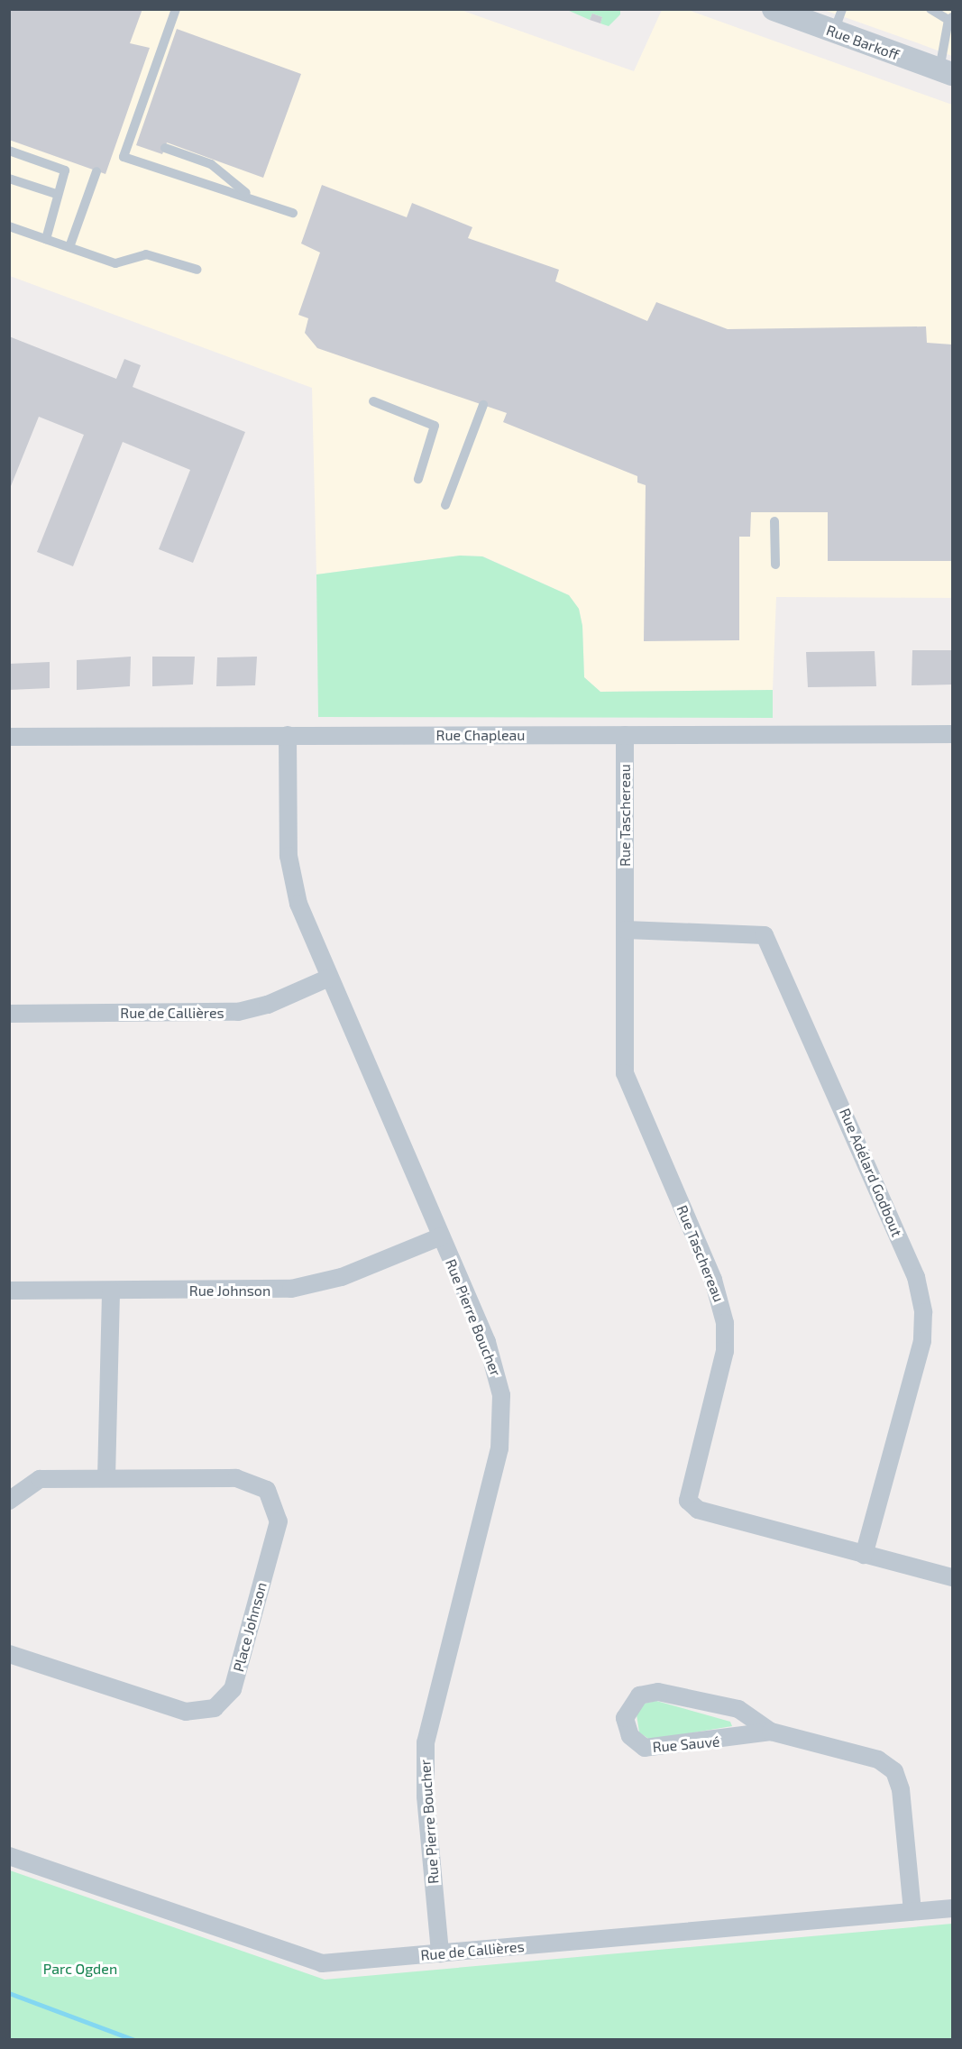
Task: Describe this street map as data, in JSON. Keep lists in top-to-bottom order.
{
  "streets": {
    "street": [
      "Rue Barkoff",
      "Rue Chapleau",
      "Rue Taschereau",
      "Rue de Callières",
      "Rue Adélard Godbout",
      "Rue Johnson",
      "Rue Pierre Boucher",
      "Place Johnson",
      "Rue Sauvé"
    ]
  },
  "crossings": [
    ["Rue Chapleau", "Rue Taschereau"],
    ["Rue Chapleau", "Rue Pierre Boucher"],
    ["Rue Taschereau", "Rue Adélard Godbout"],
    ["Rue de Callières", "Rue Pierre Boucher"],
    ["Rue de Callières", "Rue Sauvé"],
    ["Rue Johnson", "Rue Pierre Boucher"]
  ],
  "parks": ["Parc Ogden"]
}
